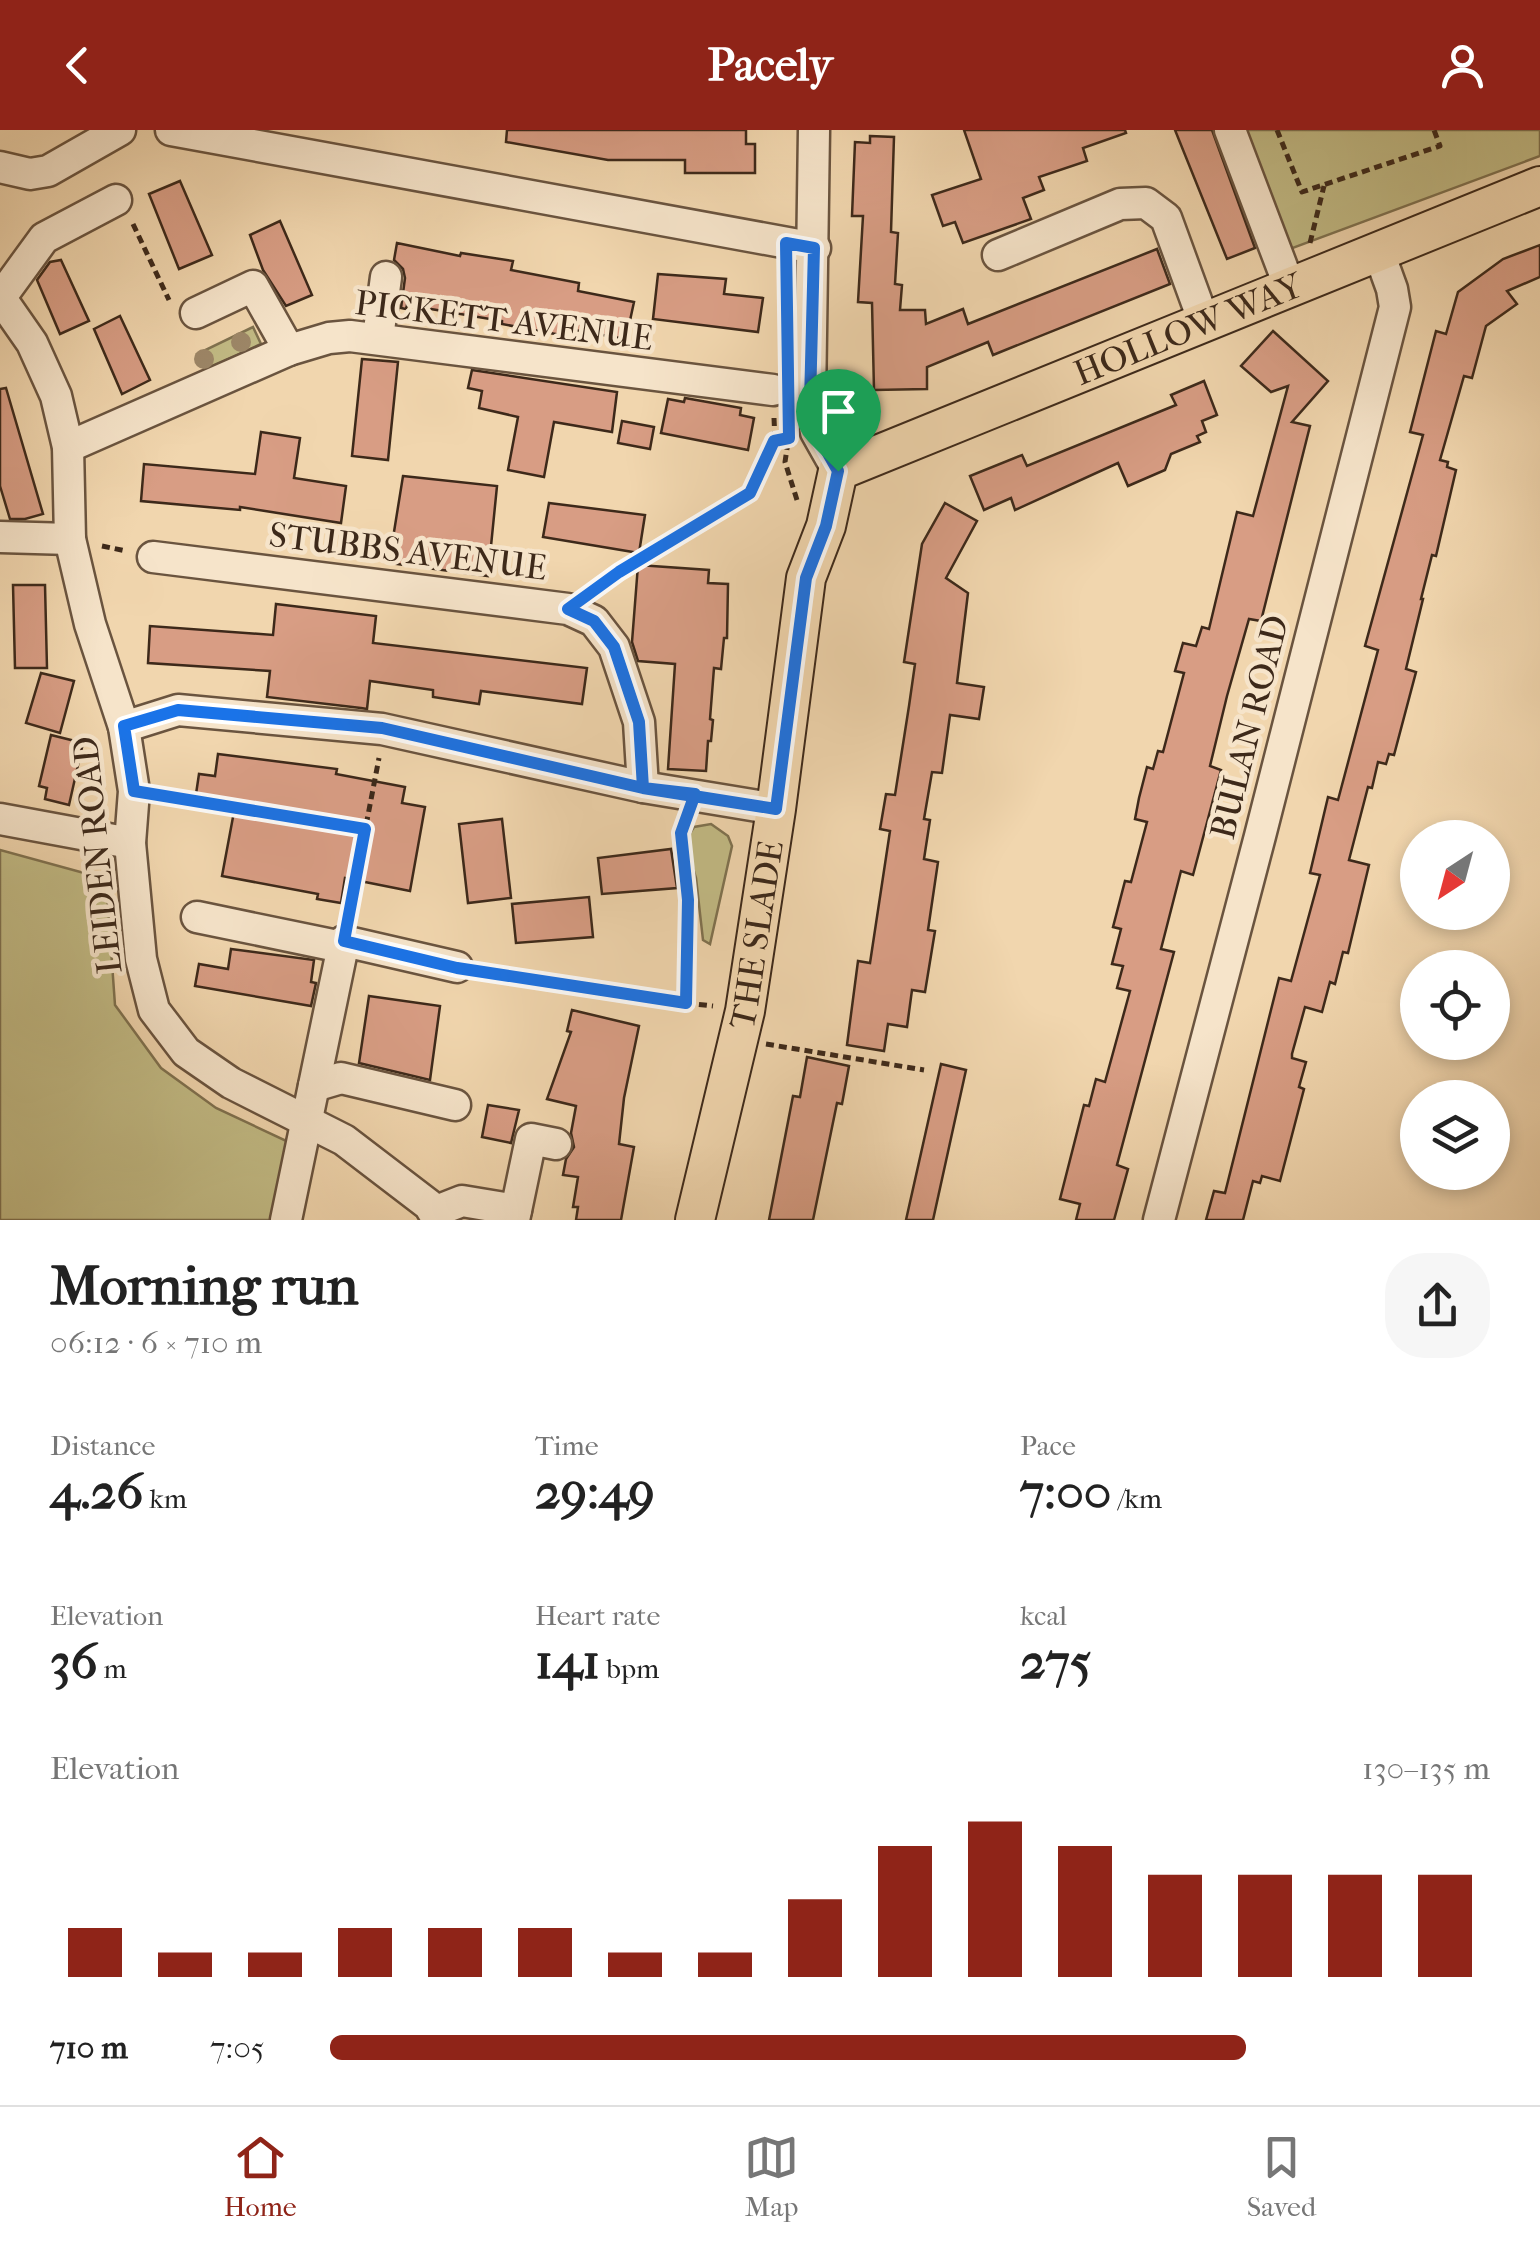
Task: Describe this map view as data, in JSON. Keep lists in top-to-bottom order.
{
  "streets": {
    "main road": ["HOLLOW WAY", "THE SLADE"],
    "street": [
      "PICKETT AVENUE",
      "STUBBS AVENUE",
      "BULAN ROAD",
      "LEIDEN ROAD"
    ]
  },
  "crossings": [
    ["PICKETT AVENUE", "LEIDEN ROAD"],
    ["HOLLOW WAY", "BULAN ROAD"],
    ["HOLLOW WAY", "THE SLADE"]
  ],
  "north": "bottom left",
  "page": {
    "header": "Pacely",
    "heading": ["Morning run", "06:12 · 6 × 710 m"],
    "stats": [
      ["Distance", "4.26 km"],
      ["Time", "29:49"],
      ["Pace", "7:00 /km"],
      ["Elevation", "36 m"],
      ["Heart rate", "141 bpm"],
      ["kcal", "275"]
    ],
    "chart": ["Elevation", "130–135 m"],
    "list": [
      {
        "name": "710 m",
        "note": "7:05"
      }
    ],
    "tabs": ["Home", "Map", "Saved"]
  }
}
